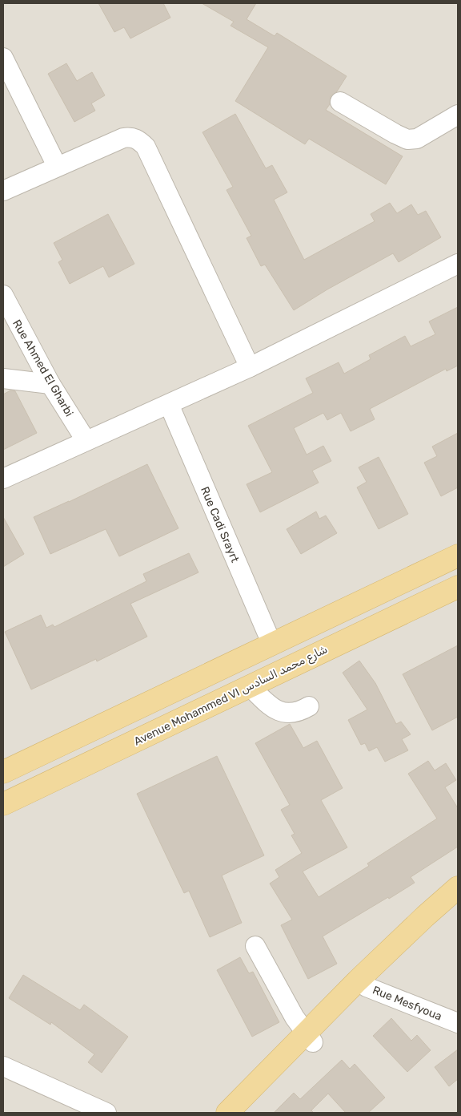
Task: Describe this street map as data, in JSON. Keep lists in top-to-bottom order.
{
  "streets": {
    "main road": ["Avenue Mohammed VI شارع محمد السادس"],
    "street": ["Rue Ahmed El Gharbi", "Rue Cadi Srayrt", "Rue Mesfyoua"]
  }
}
